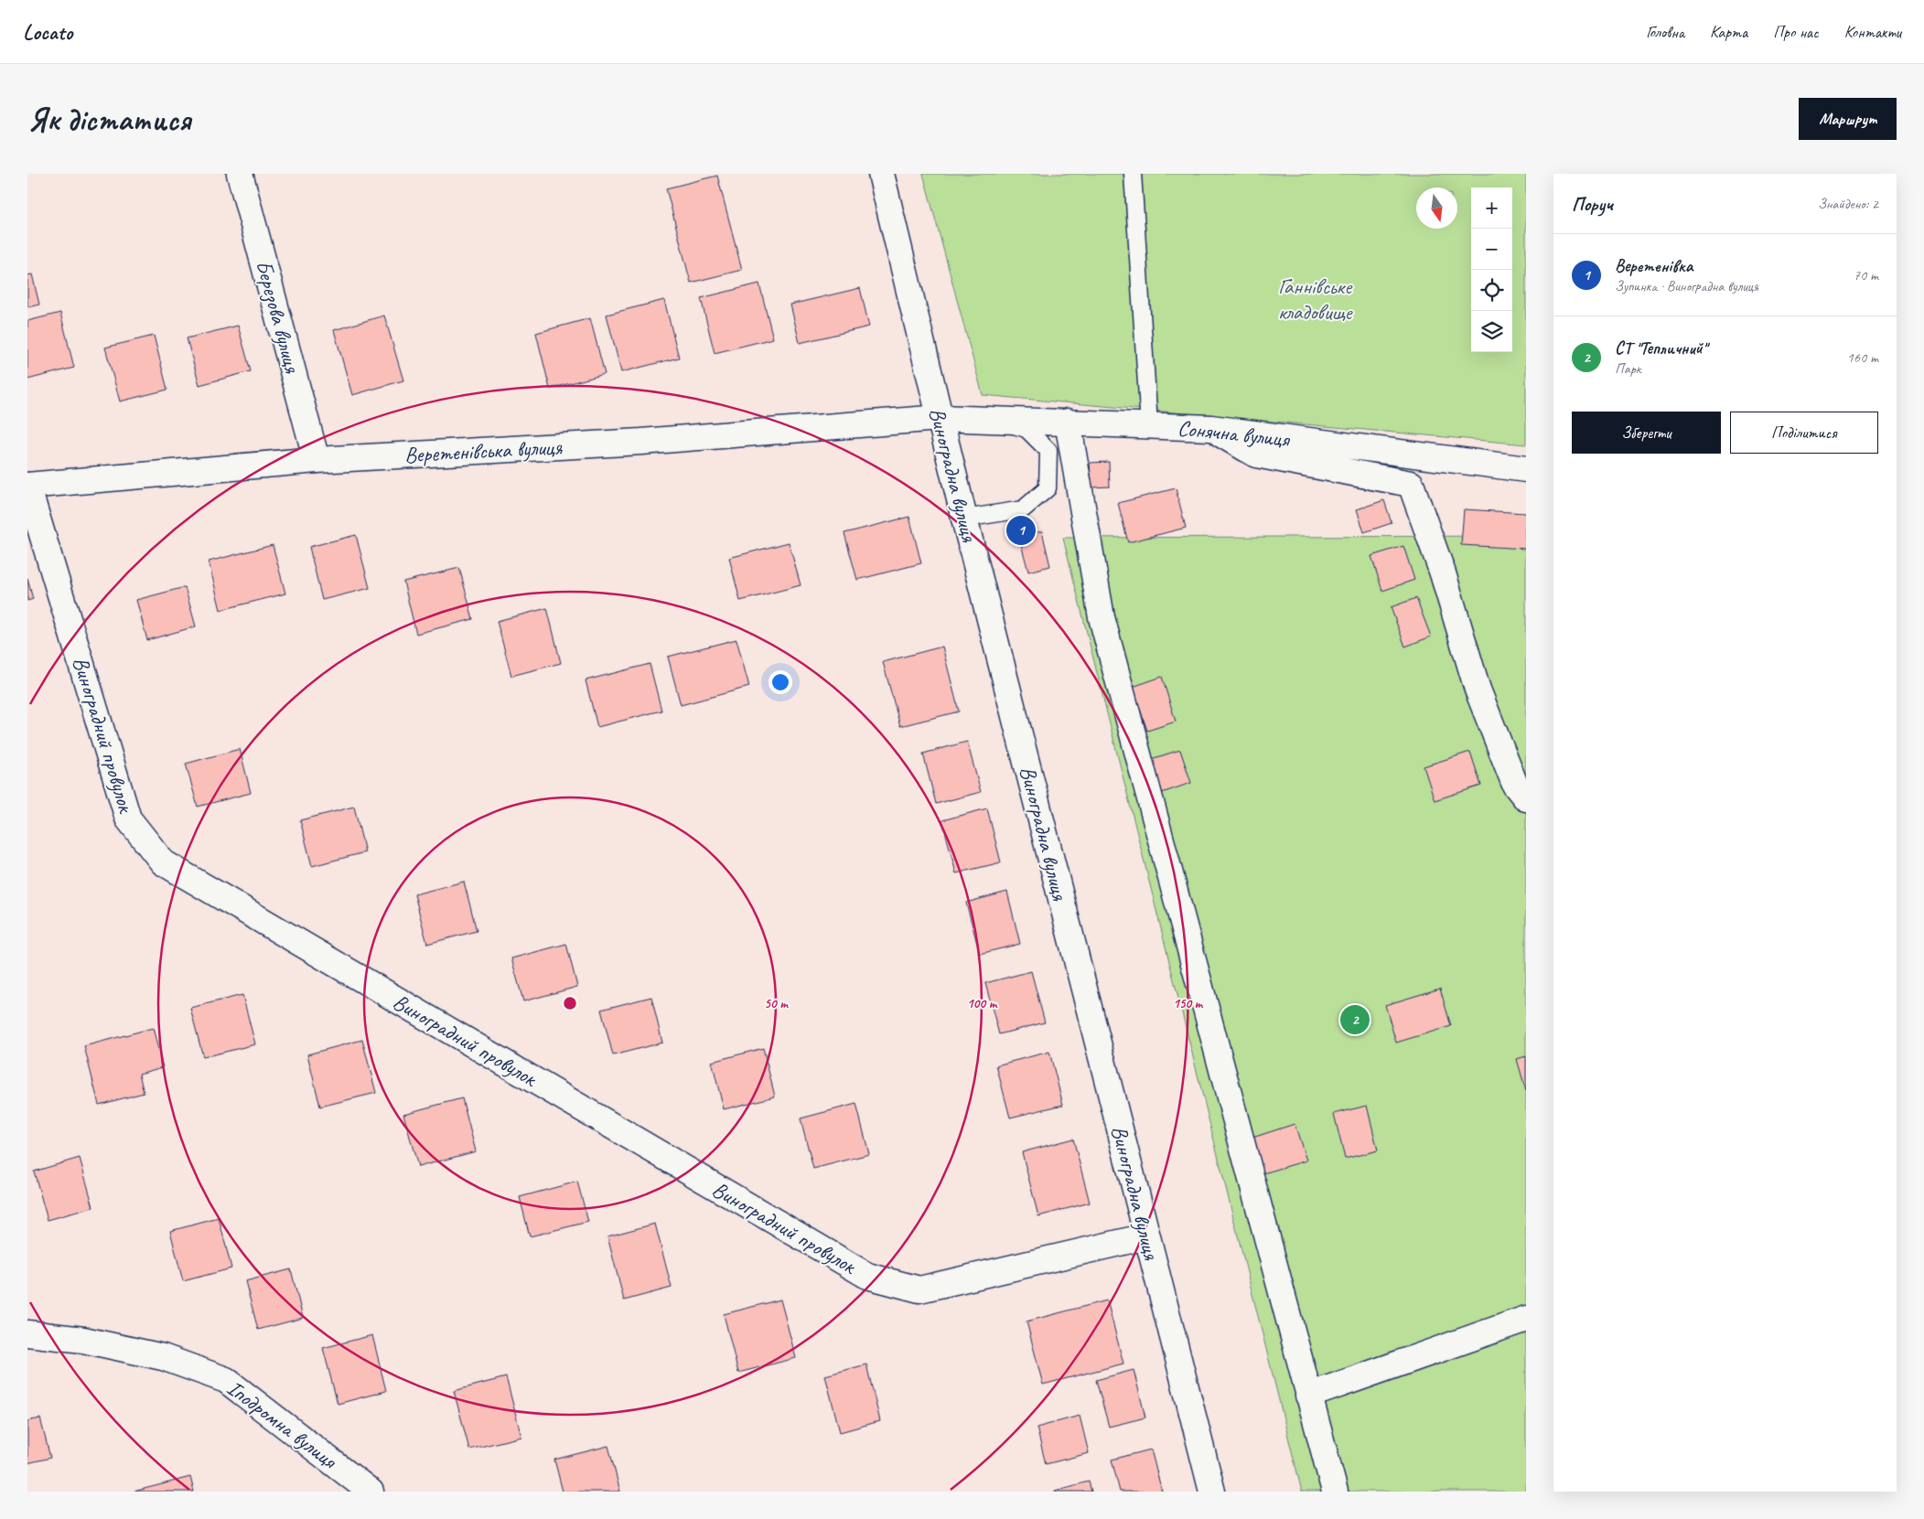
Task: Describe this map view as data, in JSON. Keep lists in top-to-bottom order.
{
  "streets": {
    "street": [
      "Березова вулиця",
      "Сонячна вулиця",
      "Веретенівська вулиця",
      "Виноградна вулиця",
      "Виноградний провулок",
      "Іподромна вулиця"
    ]
  },
  "crossings": [
    ["Березова вулиця", "Веретенівська вулиця"],
    ["Сонячна вулиця", "Веретенівська вулиця"],
    ["Сонячна вулиця", "Виноградна вулиця"],
    ["Веретенівська вулиця", "Виноградна вулиця"],
    ["Веретенівська вулиця", "Виноградний провулок"],
    ["Виноградна вулиця", "Виноградний провулок"]
  ],
  "parks": ["Ганнівське кладовище"],
  "north": "bottom",
  "page": {
    "header": "Locato",
    "nav": [
      "Головна",
      "Карта",
      "Про нас",
      "Контакти"
    ],
    "buttons": [
      "Маршрут",
      ["Зберегти", "Поділитися"]
    ],
    "title": "Як дістатися",
    "heading": ["Поруч", "Знайдено: 2"],
    "map_buttons": ["+", "−"],
    "list": [
      {
        "mark": "1",
        "name": "Веретенівка",
        "note": "Зупинка · Виноградна вулиця",
        "value": "70 m"
      },
      {
        "mark": "2",
        "name": "СТ \"Тепличний\"",
        "note": "Парк",
        "value": "160 m"
      }
    ],
    "pins": ["1", "2"]
  },
  "rings": ["50 m", "100 m", "150 m"]
}
